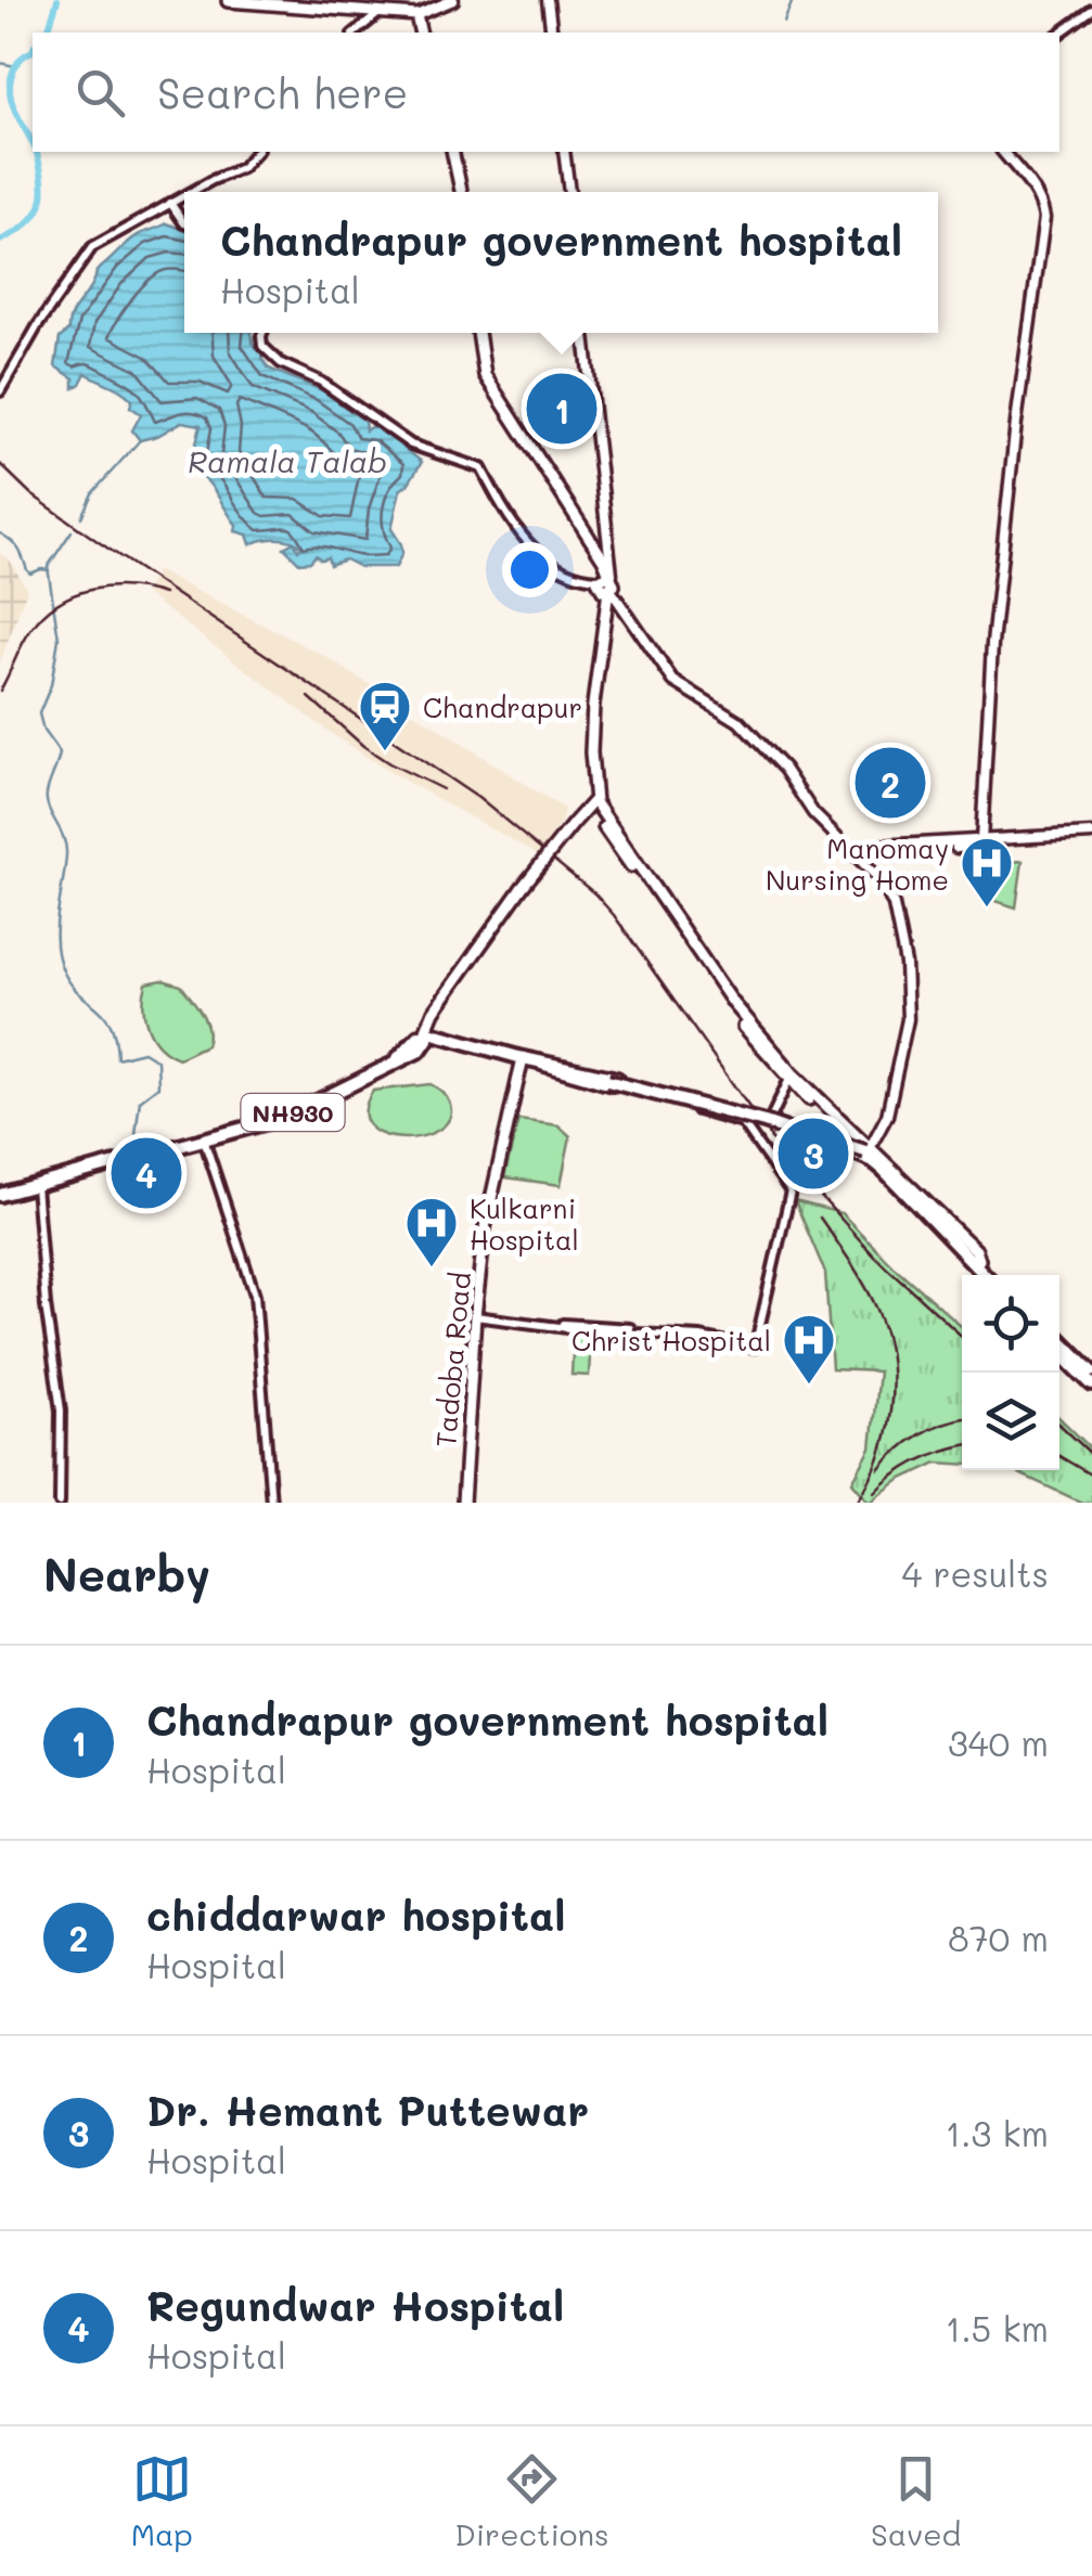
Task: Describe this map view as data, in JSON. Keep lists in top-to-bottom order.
{
  "streets": {
    "highway": ["NH930"],
    "main road": ["Tadoba Road"]
  },
  "water": ["Ramala Talab"],
  "places": {
    "station": ["Chandrapur"],
    "hospital": ["Manomay Nursing Home", "Kulkarni Hospital", "Christ Hospital"]
  },
  "page": {
    "search": "Search here",
    "popup": ["Chandrapur government hospital", "Hospital"],
    "pins": [
      "1",
      "2",
      "3",
      "4"
    ],
    "heading": ["Nearby", "4 results"],
    "list": [
      {
        "mark": "1",
        "name": "Chandrapur government hospital",
        "note": "Hospital",
        "value": "340 m"
      },
      {
        "mark": "2",
        "name": "chiddarwar hospital",
        "note": "Hospital",
        "value": "870 m"
      },
      {
        "mark": "3",
        "name": "Dr. Hemant Puttewar",
        "note": "Hospital",
        "value": "1.3 km"
      },
      {
        "mark": "4",
        "name": "Regundwar Hospital",
        "note": "Hospital",
        "value": "1.5 km"
      }
    ],
    "nav": ["Map", "Directions", "Saved"]
  }
}
